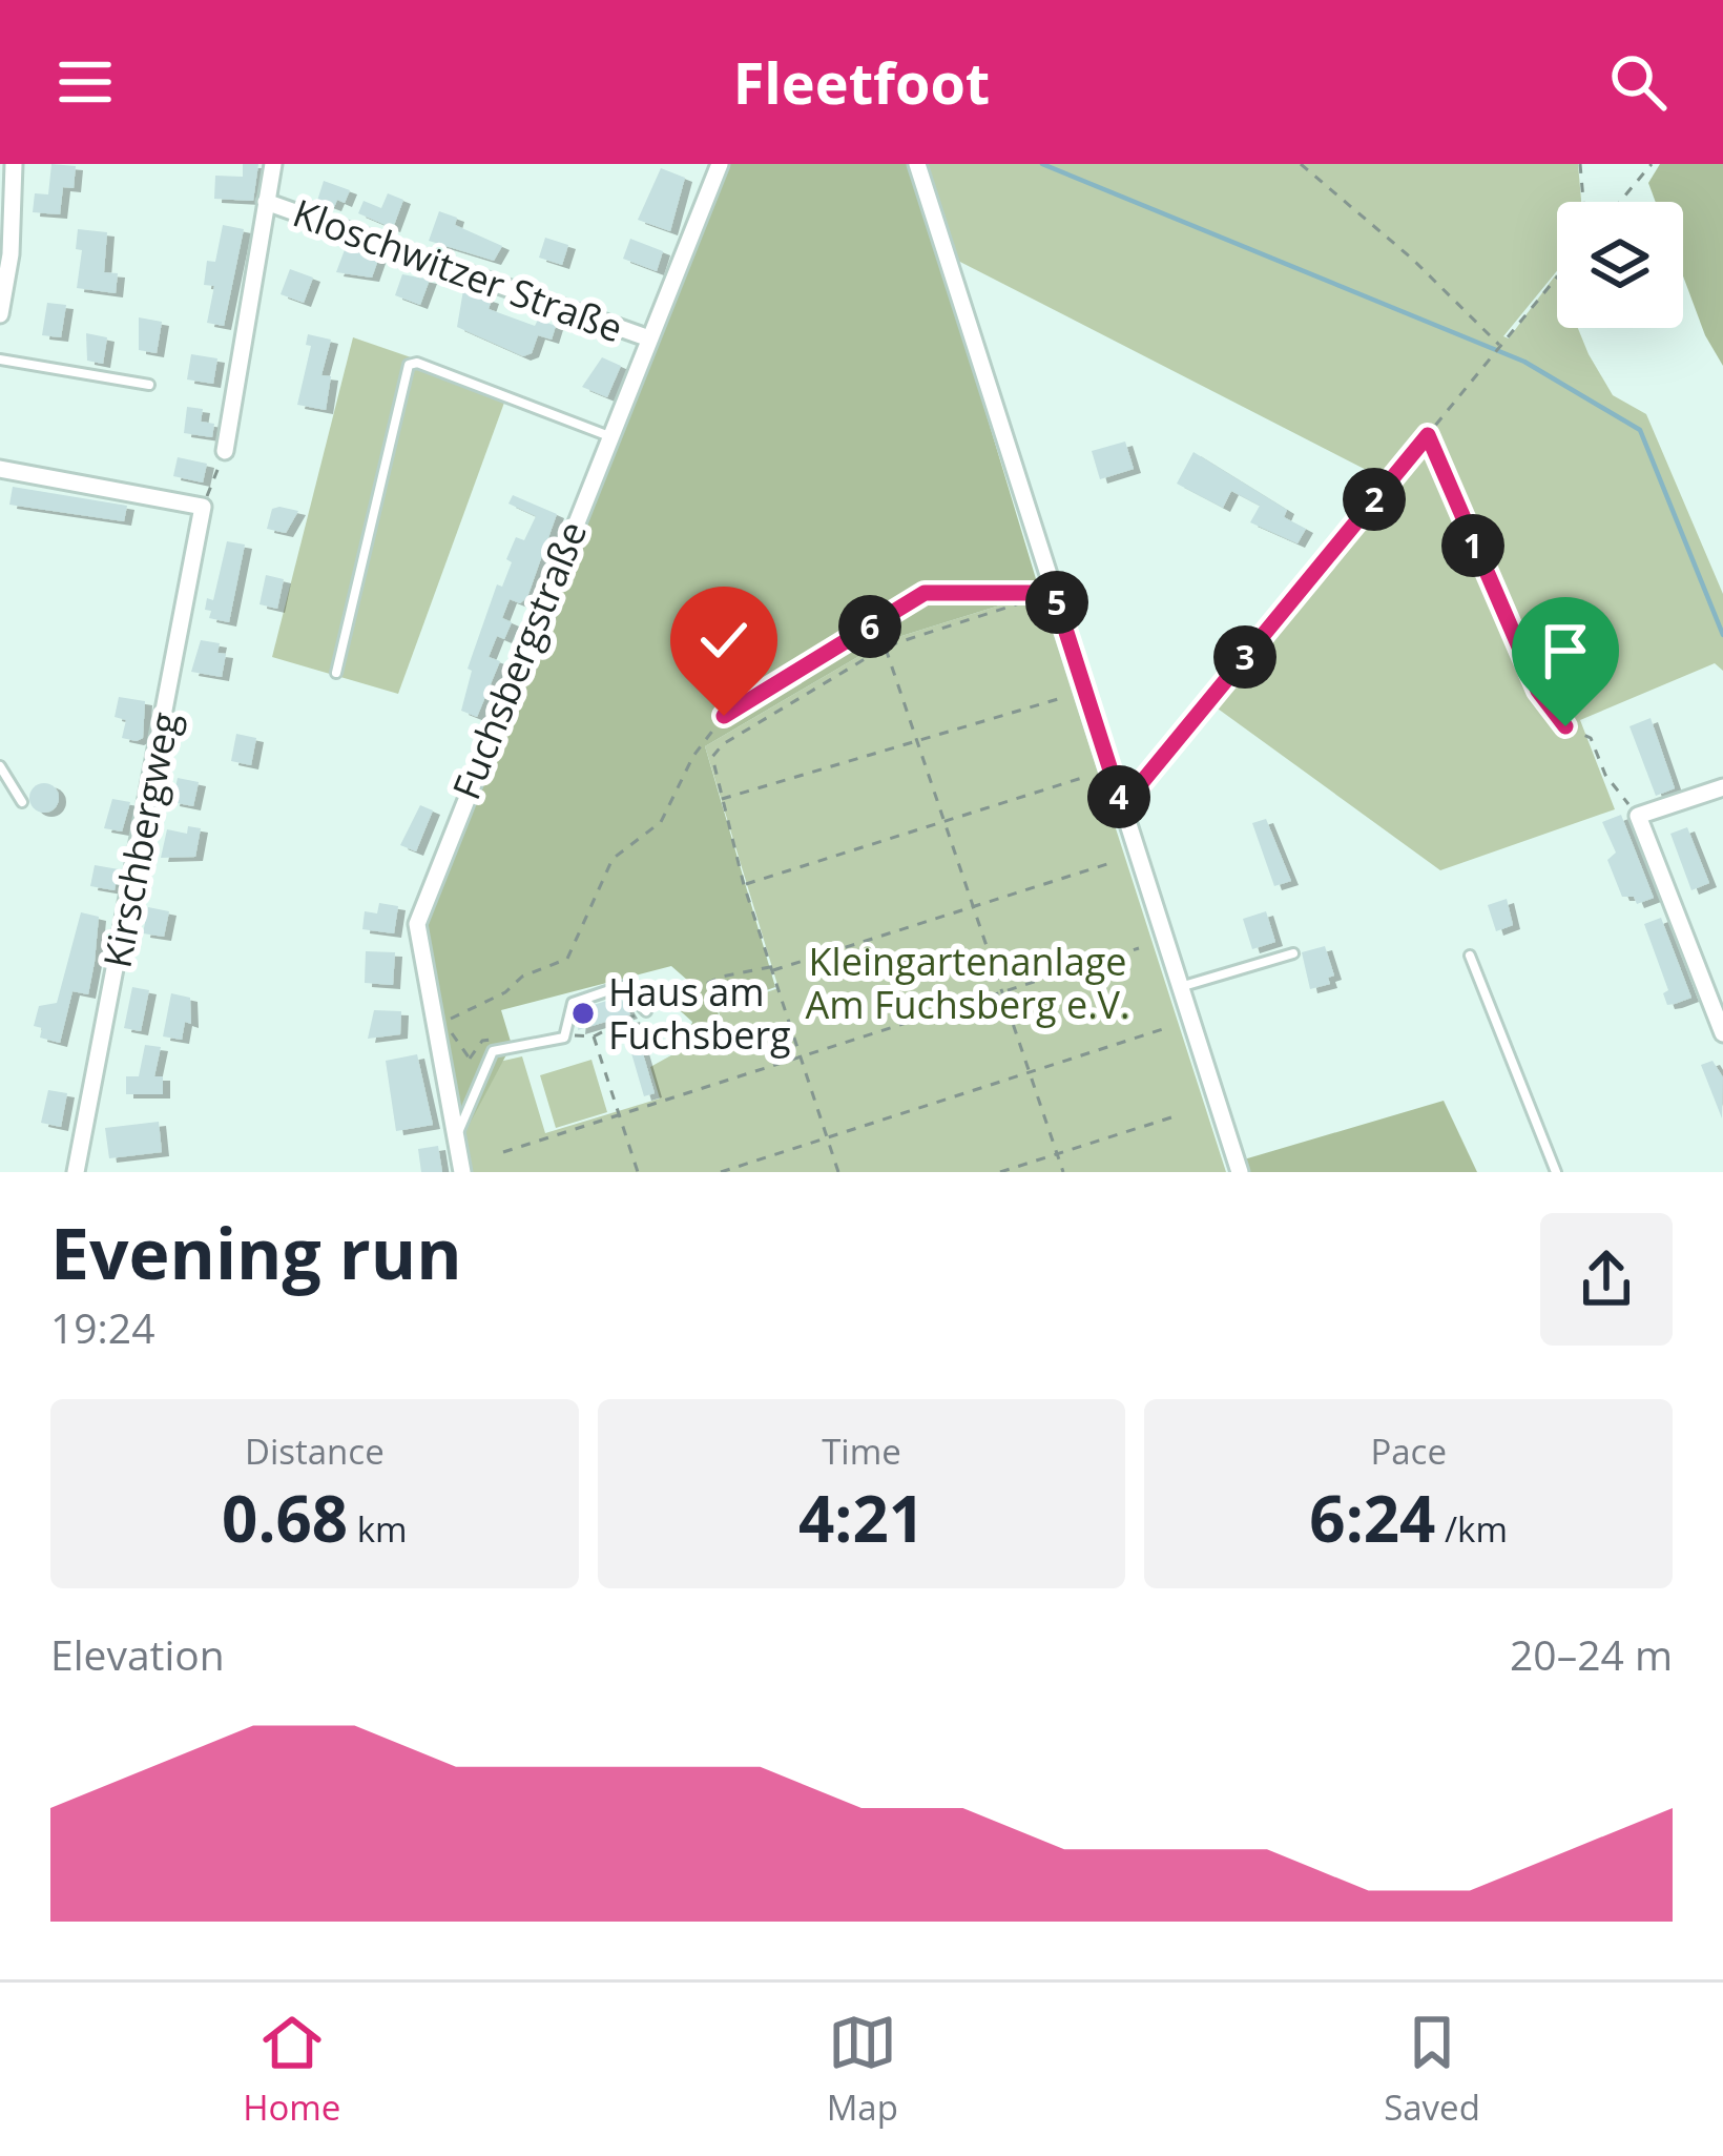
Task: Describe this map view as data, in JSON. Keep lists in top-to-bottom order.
{
  "streets": {
    "street": ["Kloschwitzer Straße", "Fuchsbergstraße", "Kirschbergweg"]
  },
  "crossings": [
    ["Kloschwitzer Straße", "Fuchsbergstraße"]
  ],
  "parks": ["Kleingartenanlage Am Fuchsberg e.V."],
  "places": ["Haus am Fuchsberg"],
  "page": {
    "header": "Fleetfoot",
    "pins": [
      "2",
      "1",
      "5",
      "6",
      "3",
      "4"
    ],
    "heading": ["Evening run", "19:24"],
    "stats": [
      ["Distance", "0.68 km"],
      ["Time", "4:21"],
      ["Pace", "6:24 /km"]
    ],
    "chart": ["Elevation", "20–24 m"],
    "tabs": ["Home", "Map", "Saved"]
  }
}
